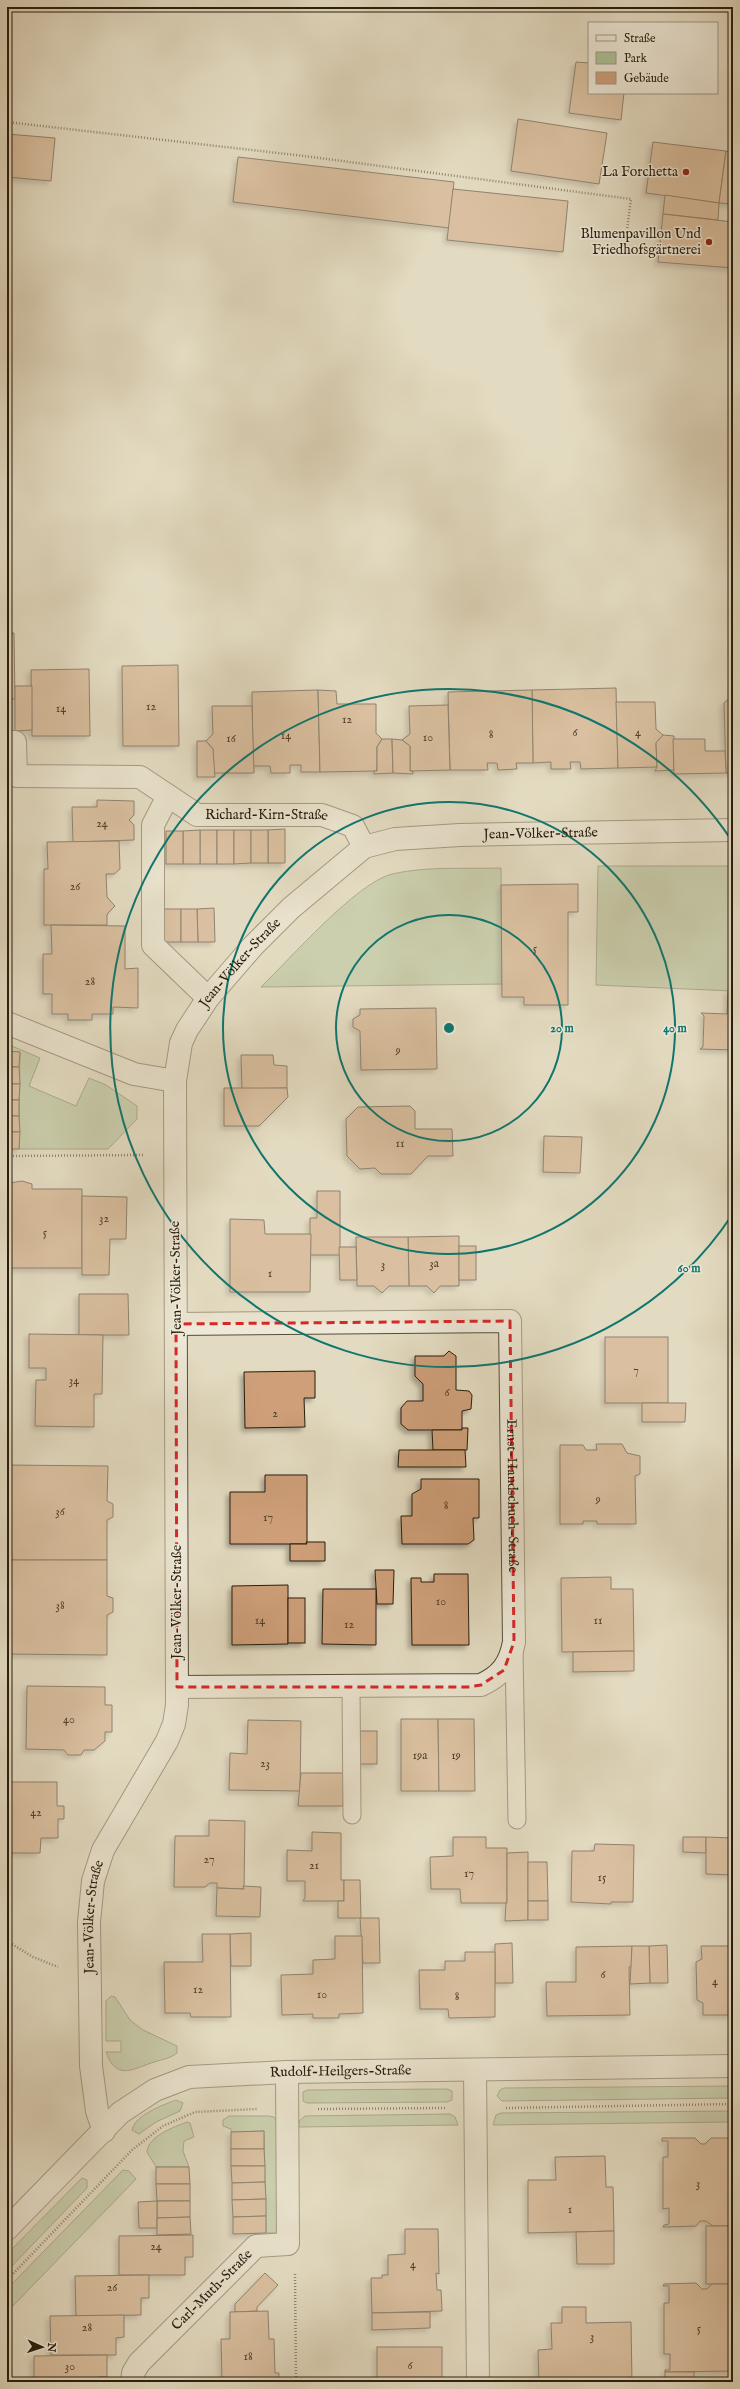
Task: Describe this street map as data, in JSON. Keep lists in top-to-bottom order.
{
  "streets": {
    "street": [
      "Richard-Kirn-Straße",
      "Jean-Völker-Straße",
      "Ernst-Handschuch-Straße",
      "Rudolf-Heilgers-Straße",
      "Carl-Muth-Straße"
    ]
  },
  "crossings": [
    ["Richard-Kirn-Straße", "Jean-Völker-Straße"],
    ["Jean-Völker-Straße", "Ernst-Handschuch-Straße"],
    ["Jean-Völker-Straße", "Rudolf-Heilgers-Straße"]
  ],
  "places": ["La Forchetta", "Blumenpavillon Und Friedhofsgärtnerei"],
  "house_numbers": [
    "12",
    "14",
    "12",
    "6",
    "4",
    "8",
    "14",
    "10",
    "16",
    "24",
    "26",
    "5",
    "28",
    "9",
    "11",
    "32",
    "5",
    "3a",
    "3",
    "1",
    "7",
    "34",
    "6",
    "2",
    "9",
    "8",
    "36",
    "17",
    "10",
    "38",
    "14",
    "11",
    "12",
    "40",
    "19a",
    "19",
    "23",
    "42",
    "27",
    "21",
    "17",
    "15",
    "6",
    "4",
    "12",
    "10",
    "8",
    "3",
    "1",
    "24",
    "4",
    "26",
    "28",
    "5",
    "3",
    "18",
    "6",
    "30"
  ],
  "legend": ["Straße", "Park", "Gebäude"],
  "north": "right",
  "rings": ["20 m", "40 m", "60 m"]
}
